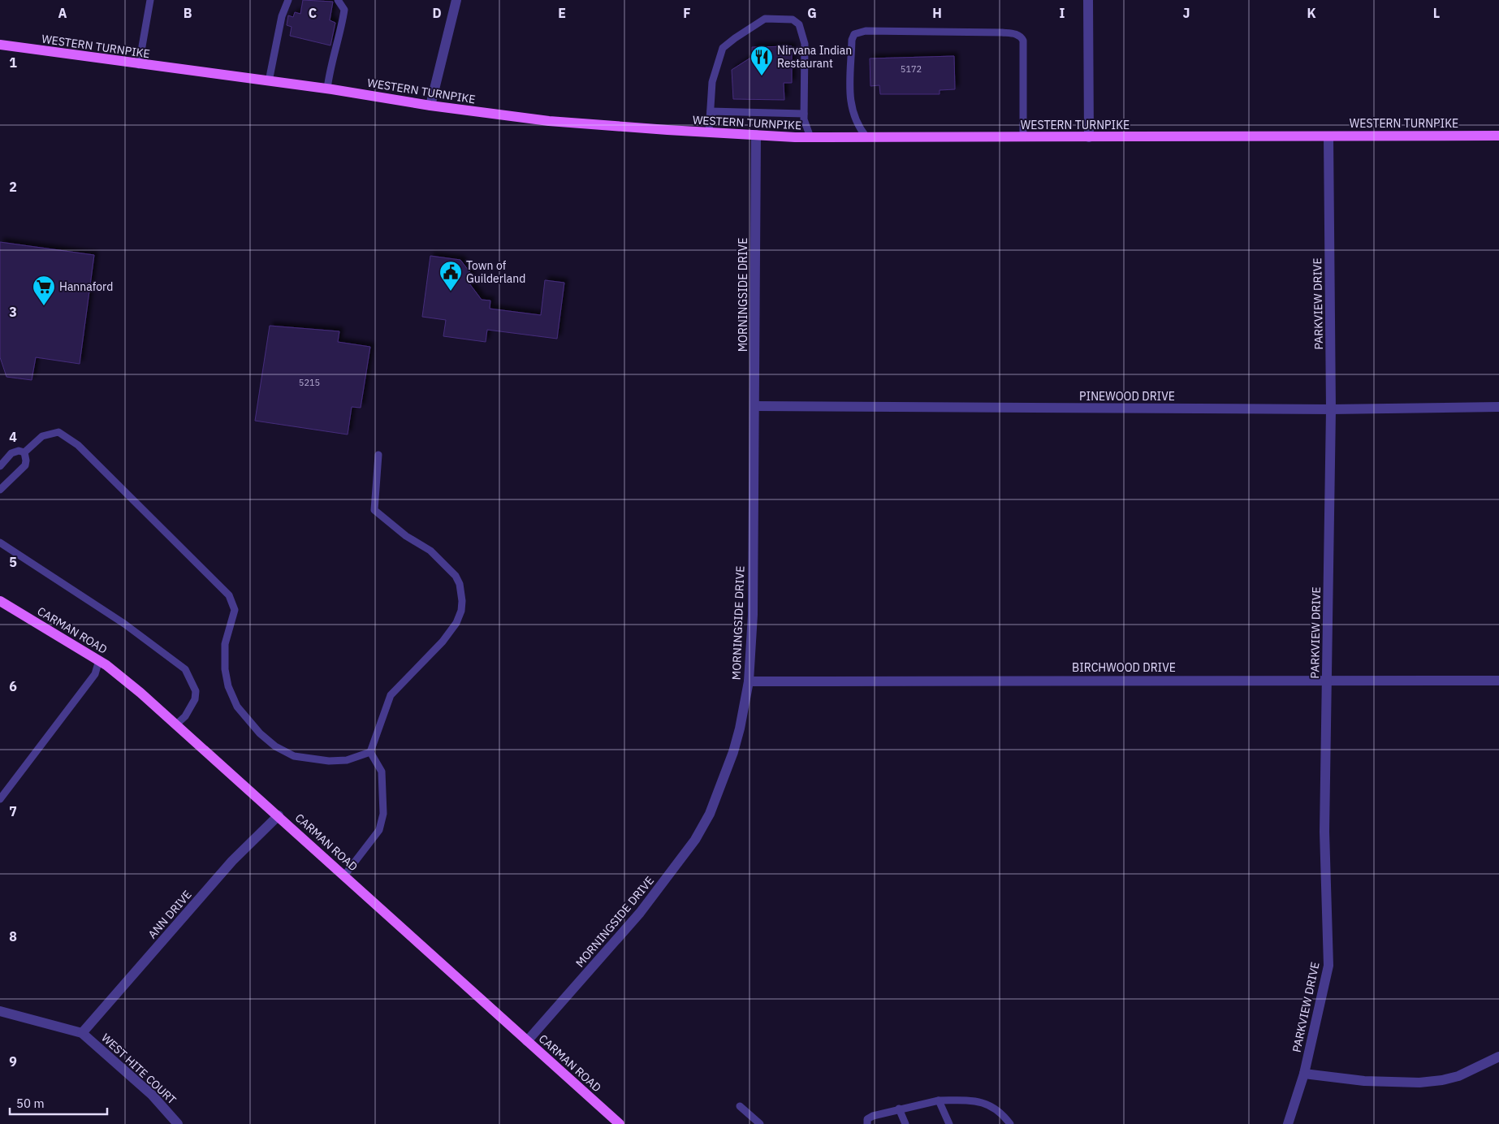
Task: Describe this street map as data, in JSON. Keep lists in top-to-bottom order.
{
  "streets": {
    "main road": ["WESTERN TURNPIKE", "CARMAN ROAD"],
    "street": [
      "MORNINGSIDE DRIVE",
      "PARKVIEW DRIVE",
      "PINEWOOD DRIVE",
      "BIRCHWOOD DRIVE",
      "ANN DRIVE",
      "WEST HITE COURT"
    ]
  },
  "crossings": [
    ["WESTERN TURNPIKE", "MORNINGSIDE DRIVE"],
    ["WESTERN TURNPIKE", "PARKVIEW DRIVE"],
    ["MORNINGSIDE DRIVE", "PINEWOOD DRIVE"],
    ["MORNINGSIDE DRIVE", "CARMAN ROAD"],
    ["MORNINGSIDE DRIVE", "BIRCHWOOD DRIVE"],
    ["PARKVIEW DRIVE", "PINEWOOD DRIVE"],
    ["PARKVIEW DRIVE", "BIRCHWOOD DRIVE"],
    ["CARMAN ROAD", "ANN DRIVE"],
    ["ANN DRIVE", "WEST HITE COURT"]
  ],
  "places": {
    "restaurant": ["Nirvana Indian Restaurant"],
    "public building": ["Town of Guilderland"],
    "supermarket": ["Hannaford"]
  },
  "house_numbers": ["5172", "5215"],
  "scale_bar": "50 m",
  "grid": {
    "columns": [
      "A",
      "B",
      "C",
      "D",
      "E",
      "F",
      "G",
      "H",
      "I",
      "J",
      "K",
      "L"
    ],
    "rows": [
      "1",
      "2",
      "3",
      "4",
      "5",
      "6",
      "7",
      "8",
      "9"
    ]
  }
}
